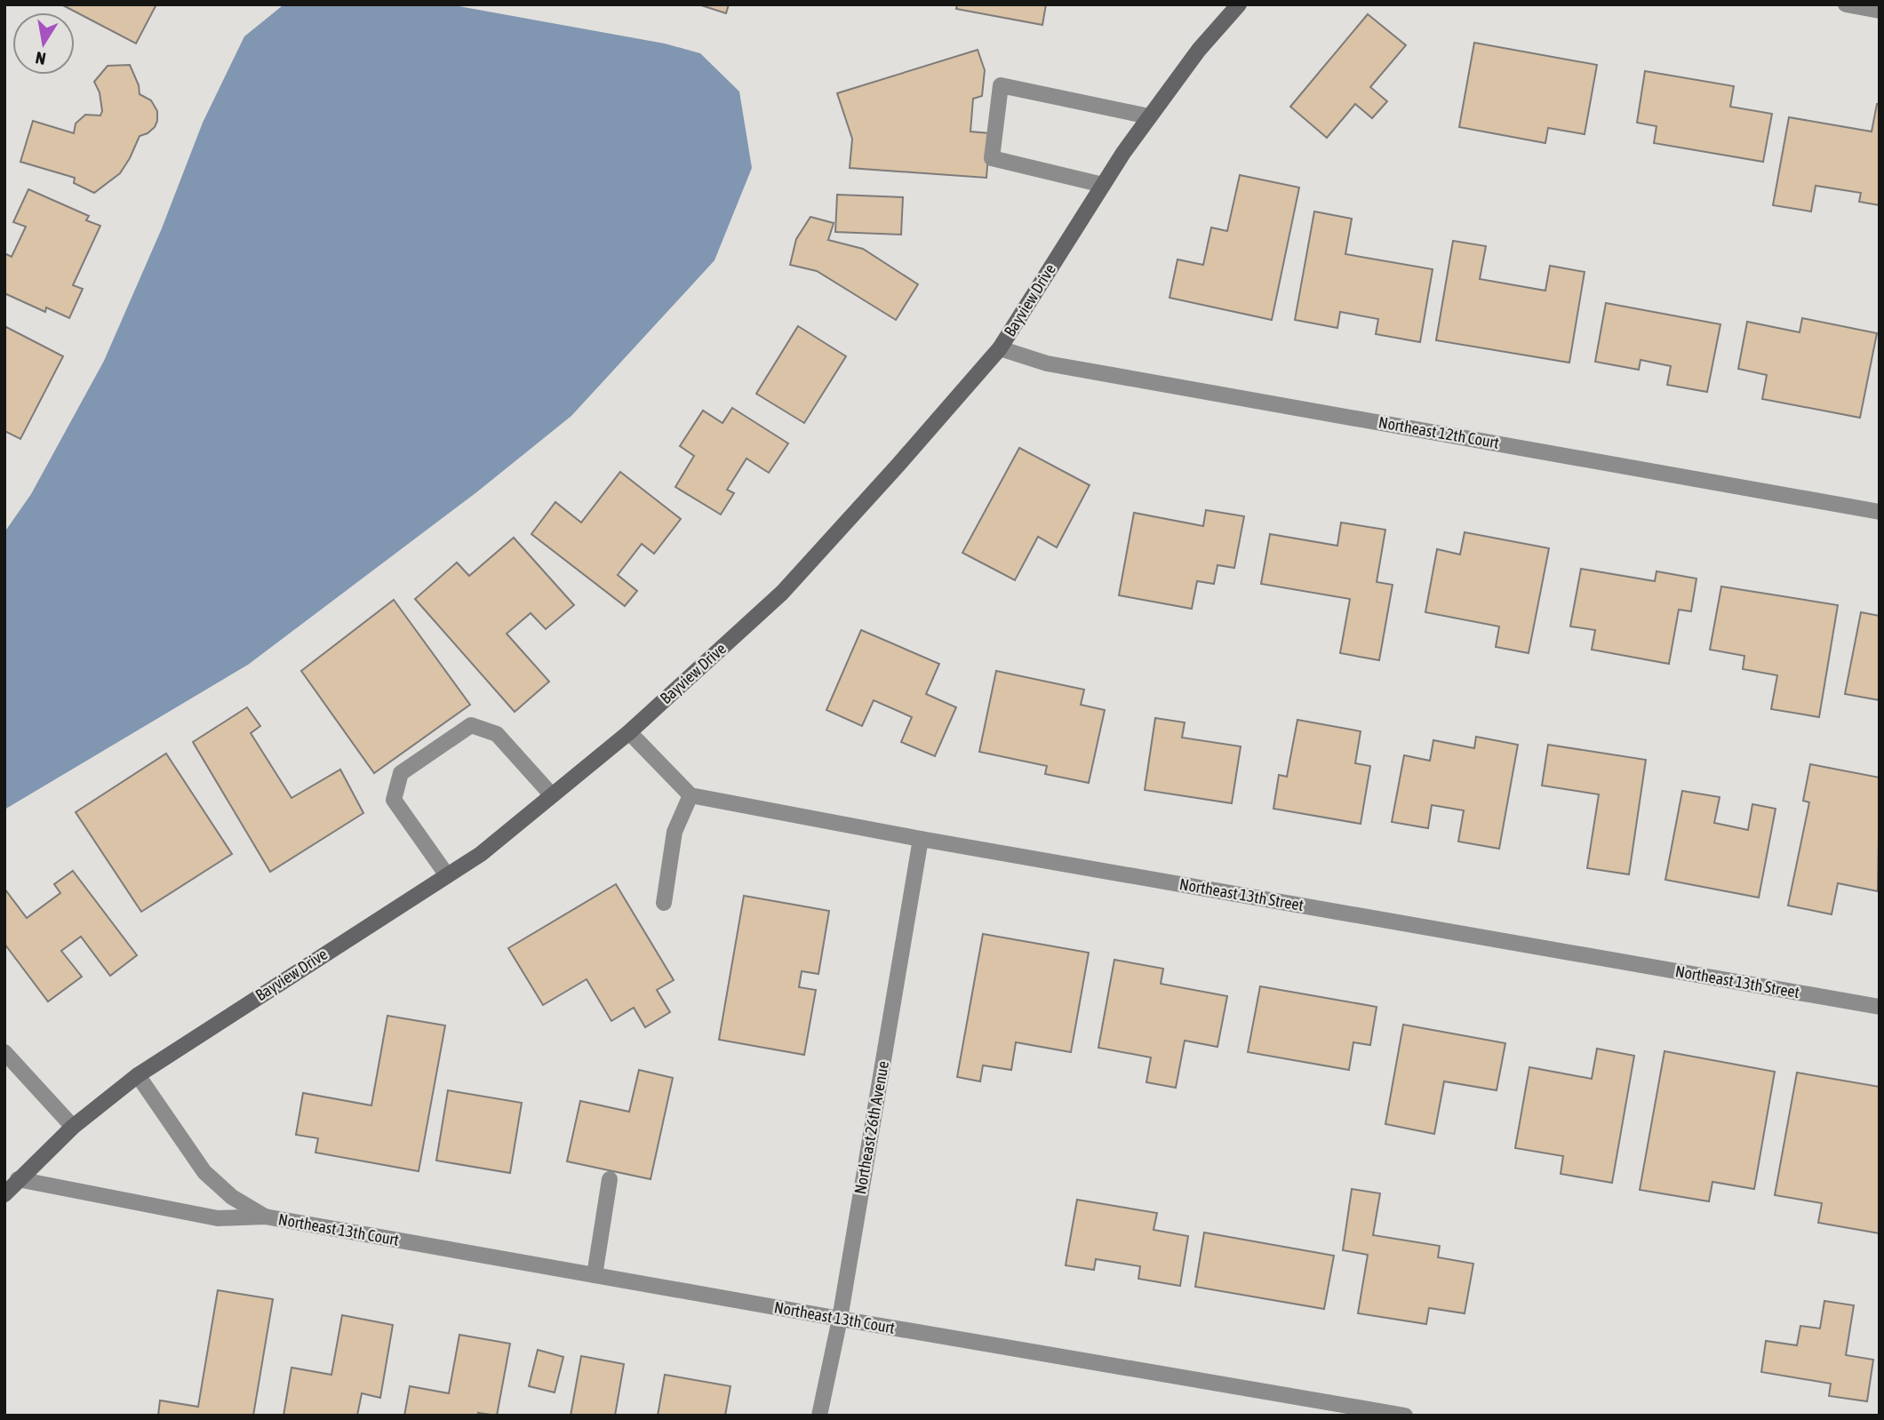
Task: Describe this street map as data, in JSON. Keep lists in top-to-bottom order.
{
  "streets": {
    "street": [
      "Bayview Drive",
      "Northeast 12th Court",
      "Northeast 13th Street",
      "Northeast 26th Avenue",
      "Northeast 13th Court"
    ]
  },
  "crossings": [
    ["Bayview Drive", "Northeast 12th Court"],
    ["Bayview Drive", "Northeast 13th Court"],
    ["Northeast 13th Street", "Northeast 26th Avenue"],
    ["Northeast 26th Avenue", "Northeast 13th Court"]
  ],
  "north": "bottom"
}
